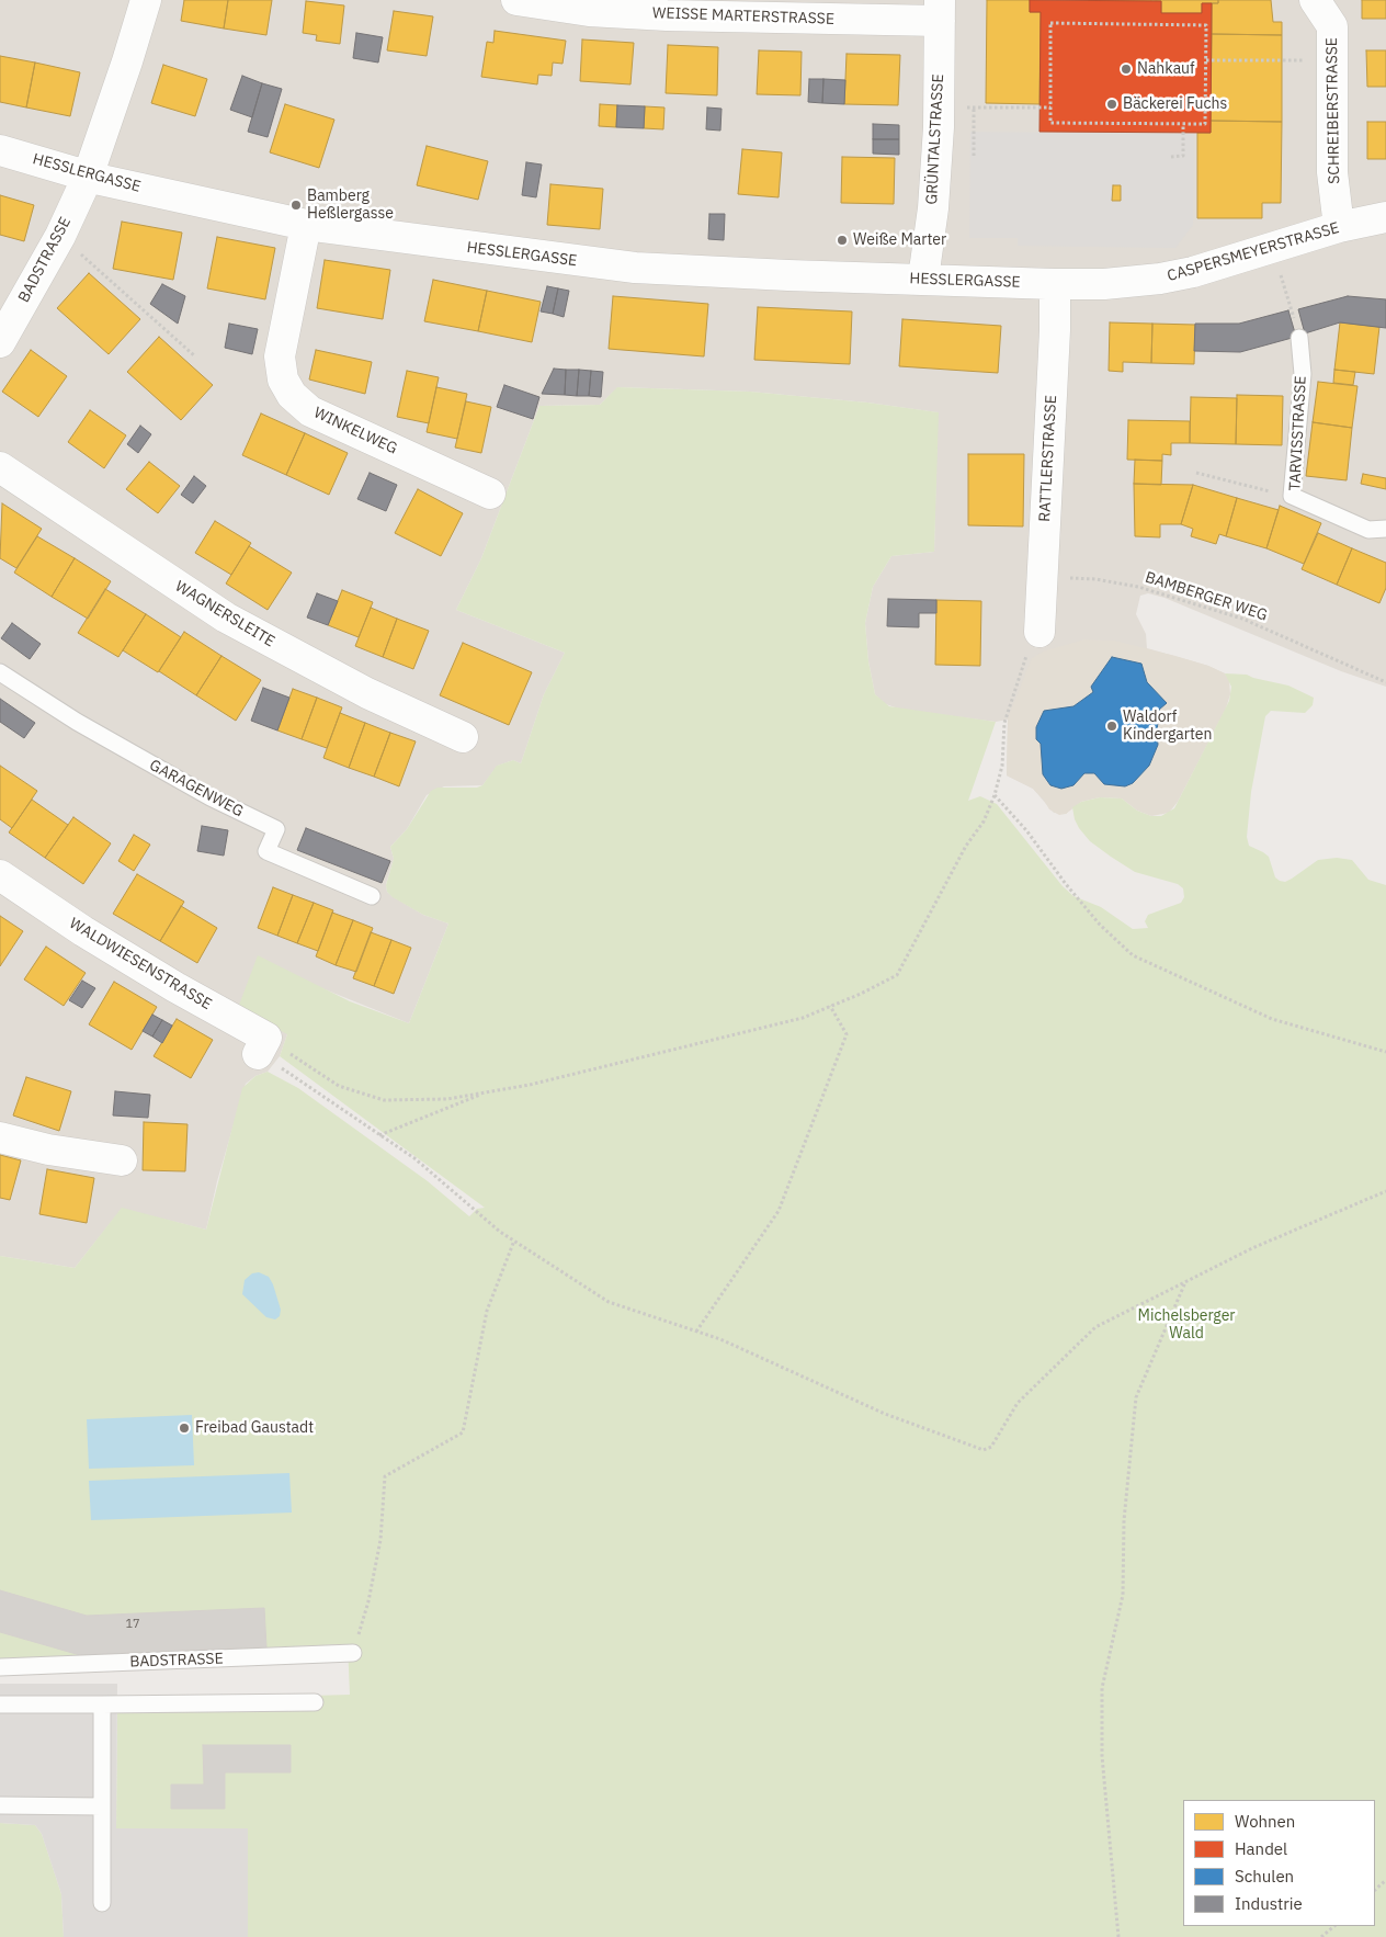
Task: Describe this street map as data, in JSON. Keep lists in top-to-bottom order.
{
  "streets": {
    "street": [
      "WEISSE MARTERSTRASSE",
      "SCHREIBERSTRASSE",
      "GRÜNTALSTRASSE",
      "HESSLERGASSE",
      "CASPERSMEYERSTRASSE",
      "BADSTRASSE",
      "WINKELWEG",
      "RATTLERSTRASSE",
      "WAGNERSLEITE",
      "WALDWIESENSTRASSE"
    ],
    "lane": ["TARVISSTRASSE", "GARAGENWEG"],
    "path": ["BAMBERGER WEG"]
  },
  "crossings": [
    ["WEISSE MARTERSTRASSE", "GRÜNTALSTRASSE"],
    ["SCHREIBERSTRASSE", "CASPERSMEYERSTRASSE"],
    ["GRÜNTALSTRASSE", "HESSLERGASSE"],
    ["HESSLERGASSE", "CASPERSMEYERSTRASSE"],
    ["HESSLERGASSE", "BADSTRASSE"],
    ["HESSLERGASSE", "WINKELWEG"],
    ["HESSLERGASSE", "RATTLERSTRASSE"],
    ["CASPERSMEYERSTRASSE", "RATTLERSTRASSE"],
    ["RATTLERSTRASSE", "BAMBERGER WEG"]
  ],
  "parks": ["Michelsberger Wald"],
  "places": [
    "Nahkauf",
    "Bäckerei Fuchs",
    "Bamberg Heßlergasse",
    "Weiße Marter",
    "Waldorf Kindergarten",
    "Freibad Gaustadt"
  ],
  "house_numbers": ["17"],
  "legend": [
    "Wohnen",
    "Handel",
    "Schulen",
    "Industrie"
  ]
}
